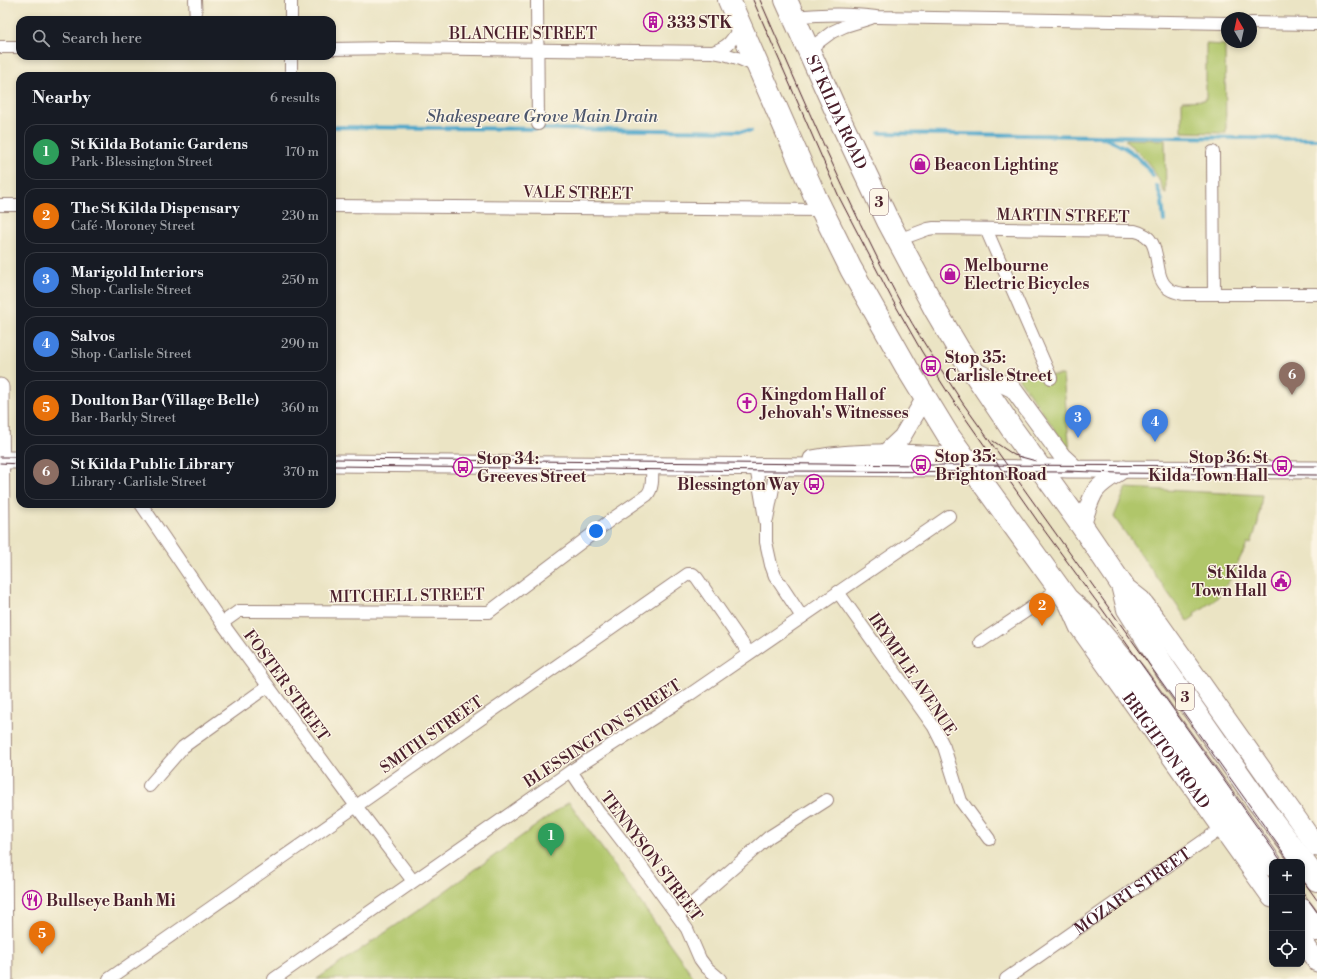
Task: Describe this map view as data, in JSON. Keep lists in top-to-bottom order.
{
  "streets": {
    "highway": [
      "ST KILDA ROAD",
      "3",
      "BRIGHTON ROAD",
      "MOZART STREET"
    ],
    "street": [
      "BLANCHE STREET",
      "VALE STREET",
      "MARTIN STREET",
      "MITCHELL STREET",
      "IRYMPLE AVENUE",
      "FOSTER STREET",
      "BLESSINGTON STREET",
      "SMITH STREET",
      "TENNYSON STREET"
    ]
  },
  "crossings": [
    ["BLANCHE STREET", "3"],
    ["ST KILDA ROAD", "3"],
    ["ST KILDA ROAD", "MARTIN STREET"],
    ["VALE STREET", "3"],
    ["3", "BRIGHTON ROAD"],
    ["3", "MOZART STREET"],
    ["MITCHELL STREET", "FOSTER STREET"],
    ["IRYMPLE AVENUE", "BLESSINGTON STREET"],
    ["FOSTER STREET", "BLESSINGTON STREET"],
    ["FOSTER STREET", "SMITH STREET"],
    ["BLESSINGTON STREET", "SMITH STREET"],
    ["BLESSINGTON STREET", "TENNYSON STREET"],
    ["BRIGHTON ROAD", "MOZART STREET"]
  ],
  "water": ["Shakespeare Grove Main Drain"],
  "places": {
    "building": ["333 STK"],
    "shop": ["Beacon Lighting", "Melbourne Electric Bicycles"],
    "bus stop": [
      "Stop 35: Carlisle Street",
      "Stop 35: Brighton Road",
      "Stop 36: St Kilda Town Hall",
      "Stop 34: Greeves Street",
      "Blessington Way"
    ],
    "church": ["Kingdom Hall of Jehovah's Witnesses"],
    "public building": ["St Kilda Town Hall"],
    "restaurant": ["Bullseye Banh Mi"]
  },
  "north": "top",
  "page": {
    "search": "Search here",
    "heading": ["Nearby", "6 results"],
    "list": [
      {
        "mark": "1",
        "name": "St Kilda Botanic Gardens",
        "note": "Park · Blessington Street",
        "value": "170 m"
      },
      {
        "mark": "2",
        "name": "The St Kilda Dispensary",
        "note": "Café · Moroney Street",
        "value": "230 m"
      },
      {
        "mark": "3",
        "name": "Marigold Interiors",
        "note": "Shop · Carlisle Street",
        "value": "250 m"
      },
      {
        "mark": "4",
        "name": "Salvos",
        "note": "Shop · Carlisle Street",
        "value": "290 m"
      },
      {
        "mark": "5",
        "name": "Doulton Bar (Village Belle)",
        "note": "Bar · Barkly Street",
        "value": "360 m"
      },
      {
        "mark": "6",
        "name": "St Kilda Public Library",
        "note": "Library · Carlisle Street",
        "value": "370 m"
      }
    ],
    "pins": [
      "6",
      "3",
      "4",
      "2",
      "1",
      "5"
    ],
    "map_buttons": ["+", "−"]
  }
}
